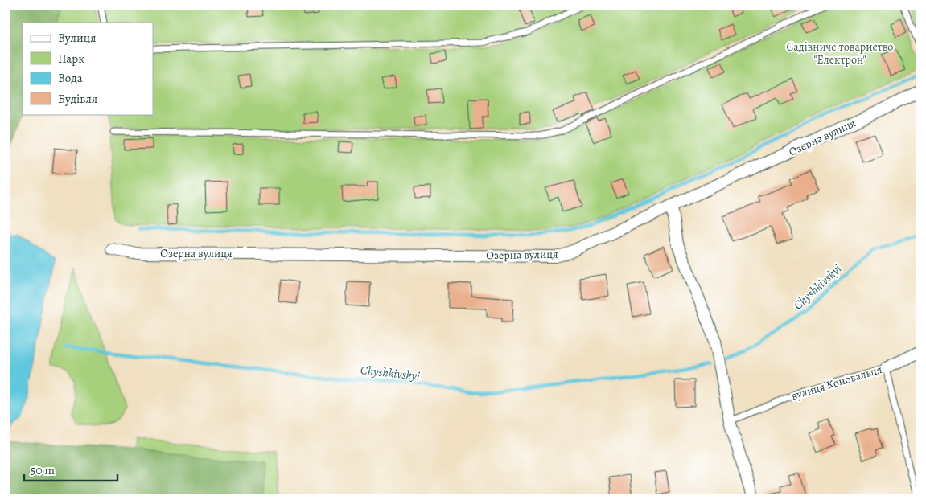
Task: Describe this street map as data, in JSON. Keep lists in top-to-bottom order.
{
  "streets": {
    "street": ["Озерна вулиця", "вулиця Коновальця"]
  },
  "water": ["Chyshkivskyi"],
  "parks": ["Садівниче товариство \"Електрон\""],
  "legend": [
    "Вулиця",
    "Парк",
    "Вода",
    "Будівля"
  ],
  "scale_bar": "50 m"
}
